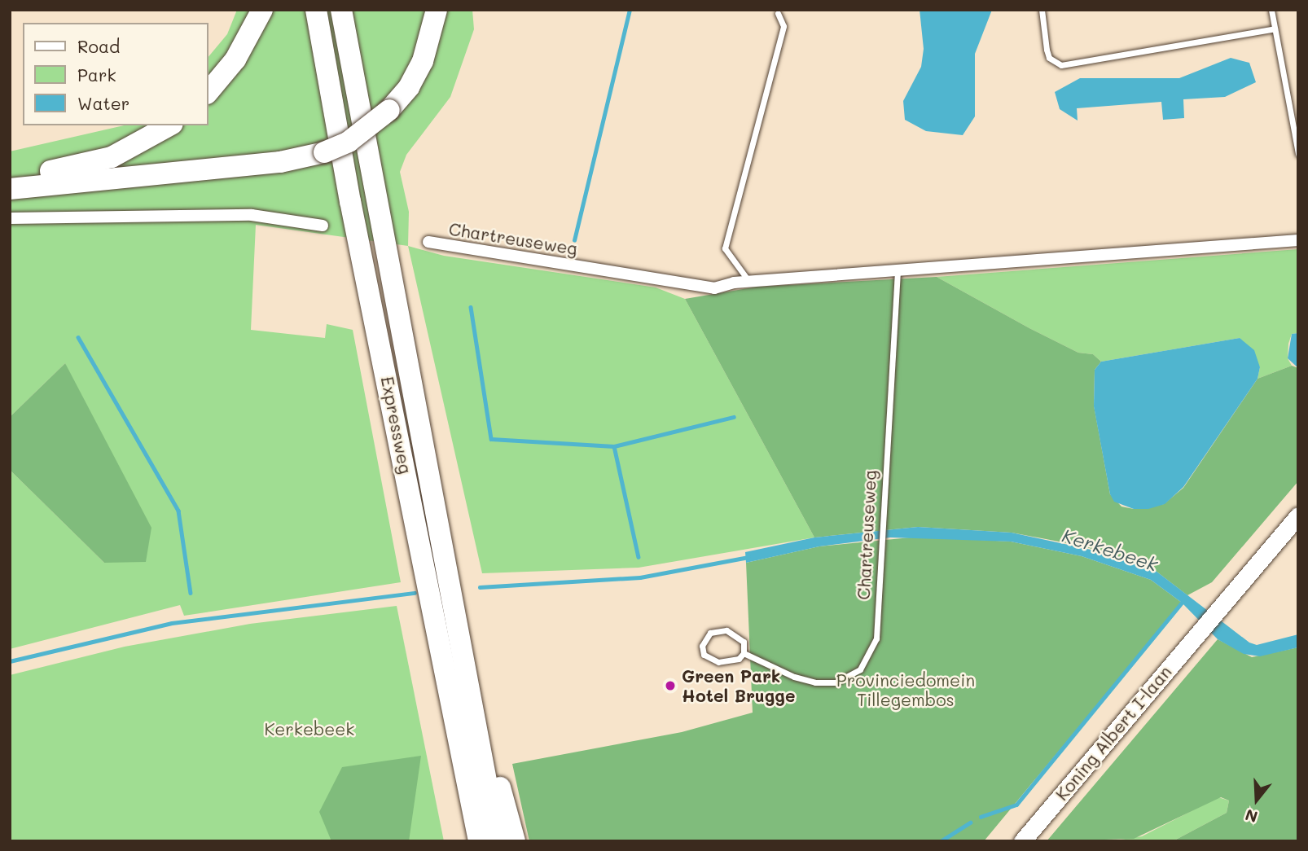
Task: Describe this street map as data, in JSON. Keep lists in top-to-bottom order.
{
  "streets": {
    "highway": ["Expressweg"],
    "main road": ["Koning Albert I-laan"],
    "street": ["Chartreuseweg"]
  },
  "water": ["Kerkebeek"],
  "parks": ["Provinciedomein Tillegembos", "Kerkebeek"],
  "places": ["Green Park Hotel Brugge"],
  "legend": ["Road", "Park", "Water"],
  "north": "bottom"
}
